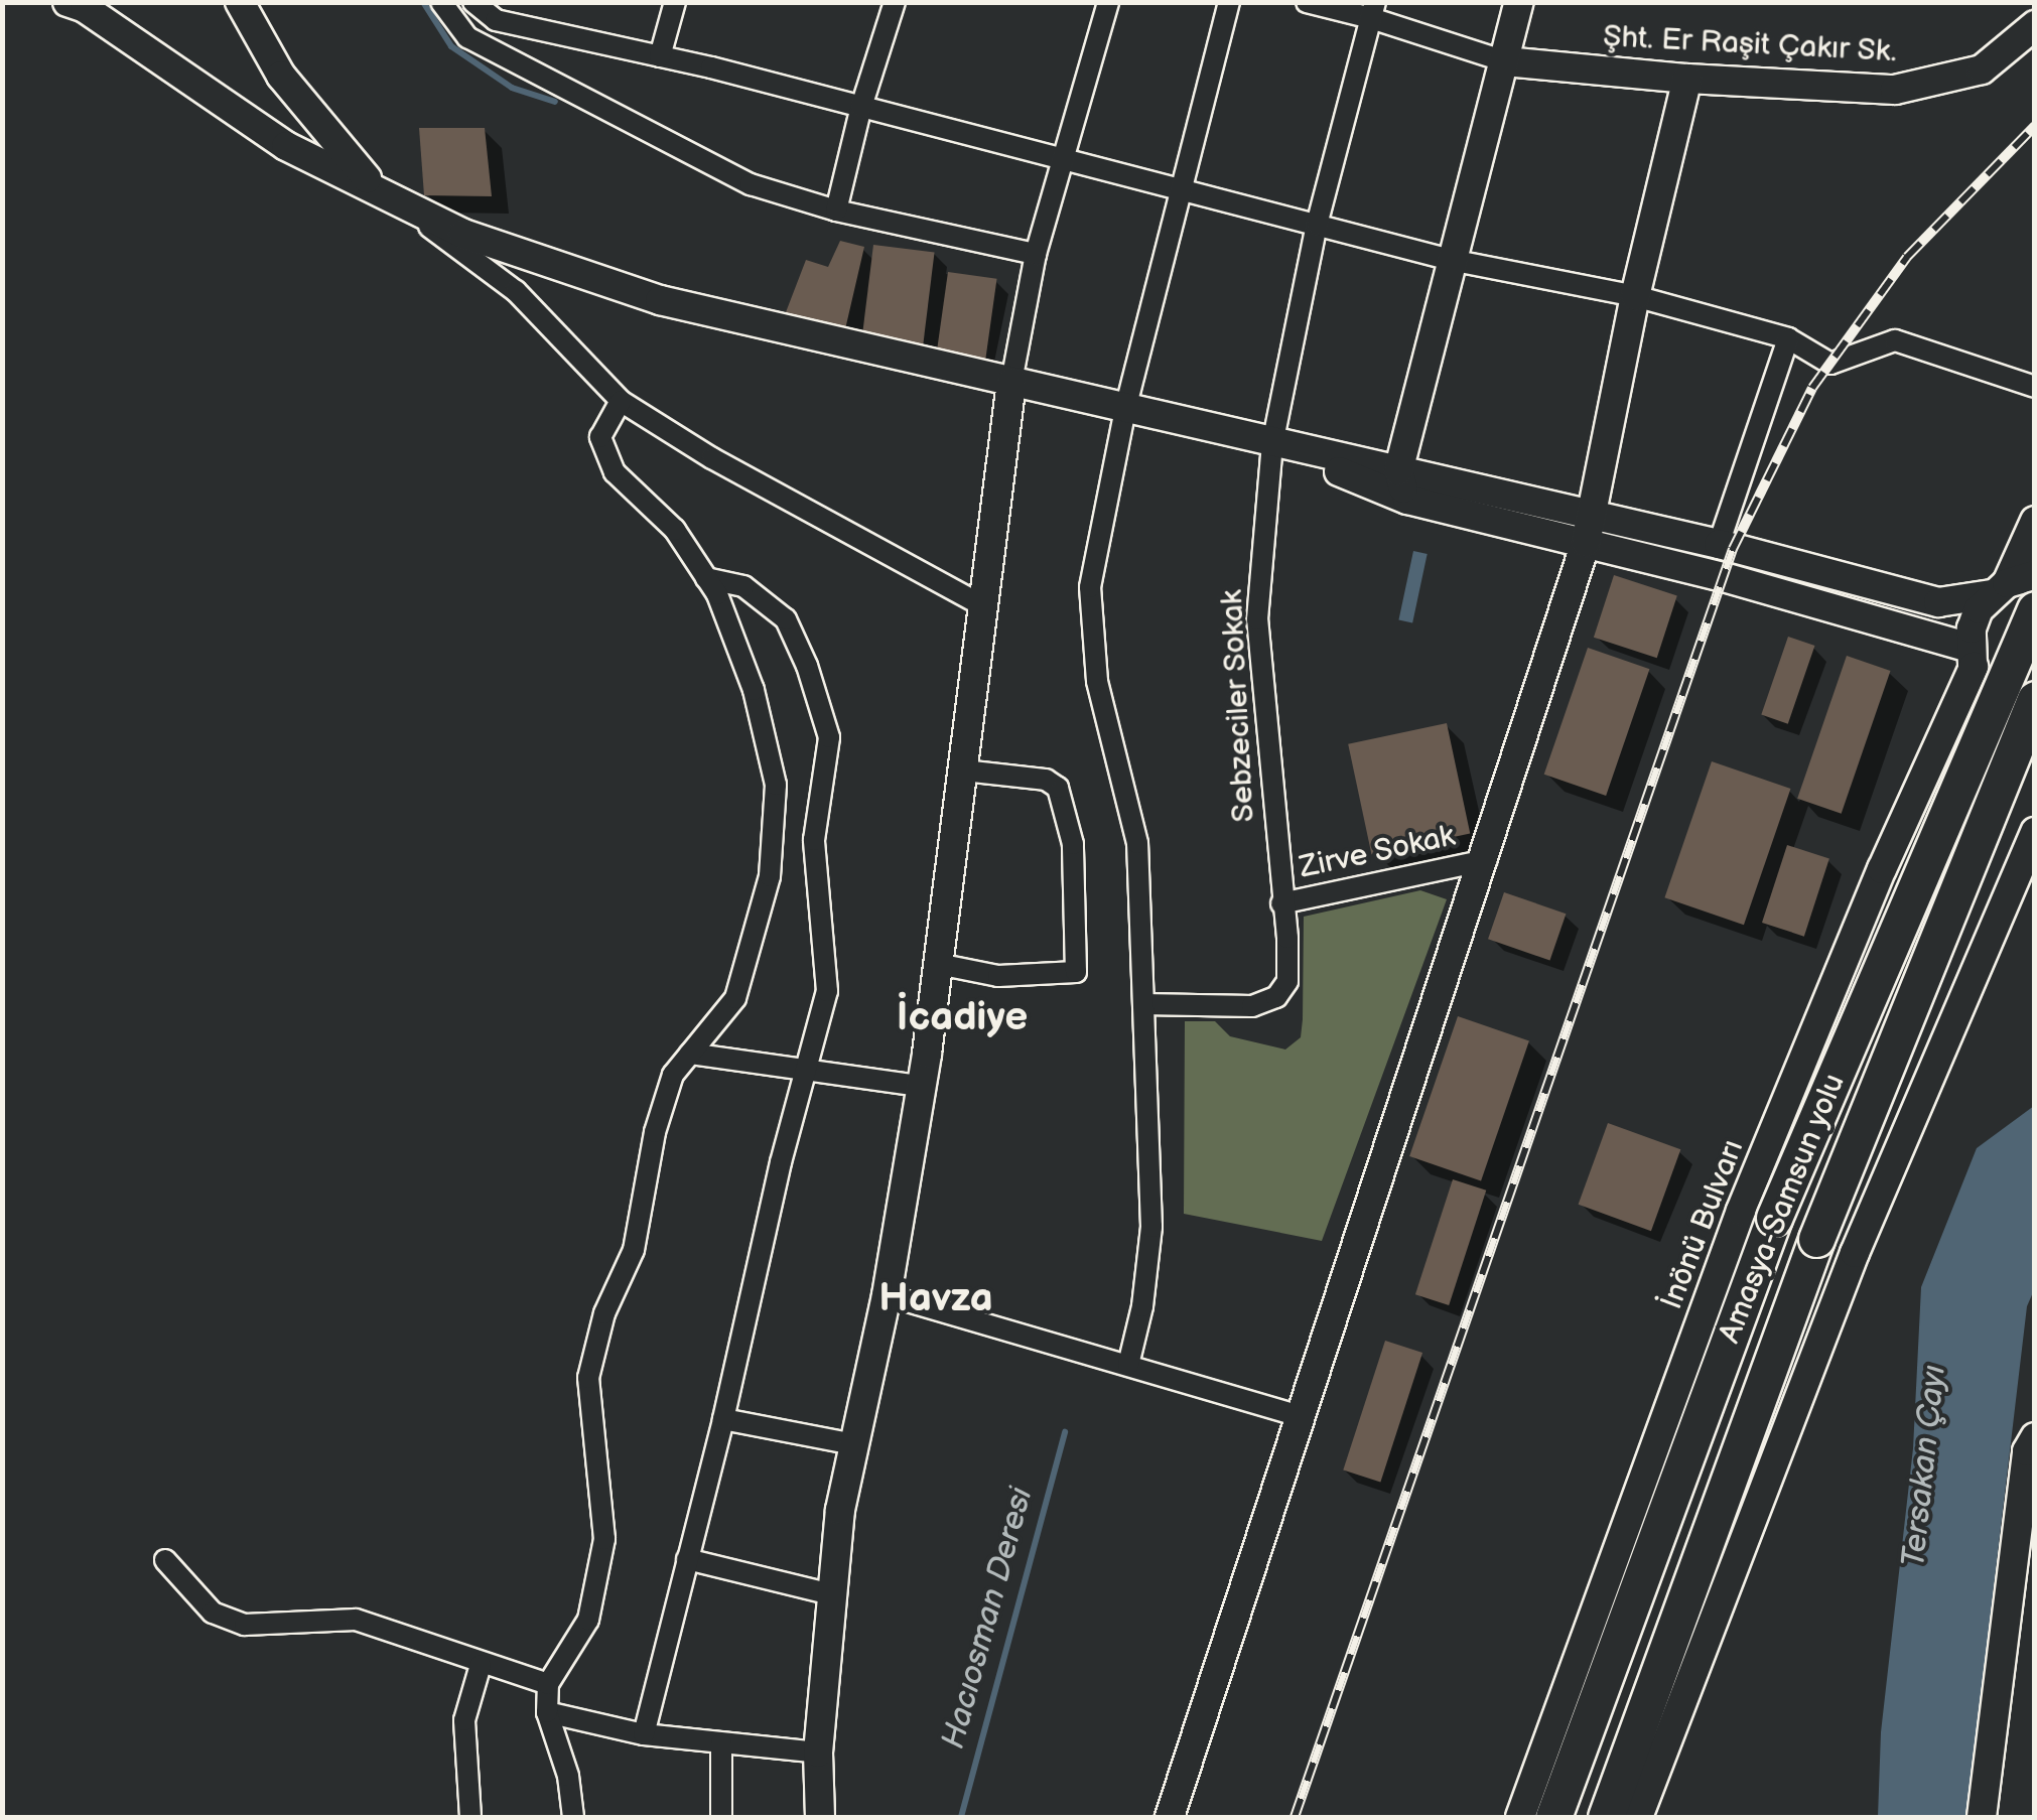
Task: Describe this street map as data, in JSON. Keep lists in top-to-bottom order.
{
  "streets": {
    "highway": ["Amasya-Samsun yolu"],
    "street": [
      "Şht. Er Raşit Çakır Sk.",
      "Sebzeciler Sokak",
      "Zirve Sokak",
      "İnönü Bulvarı"
    ]
  },
  "crossings": [
    ["Sebzeciler Sokak", "Zirve Sokak"]
  ],
  "districts": ["İcadiye", "Havza"],
  "water": ["Tersakan Çayı", "Hacıosman Deresi"]
}
